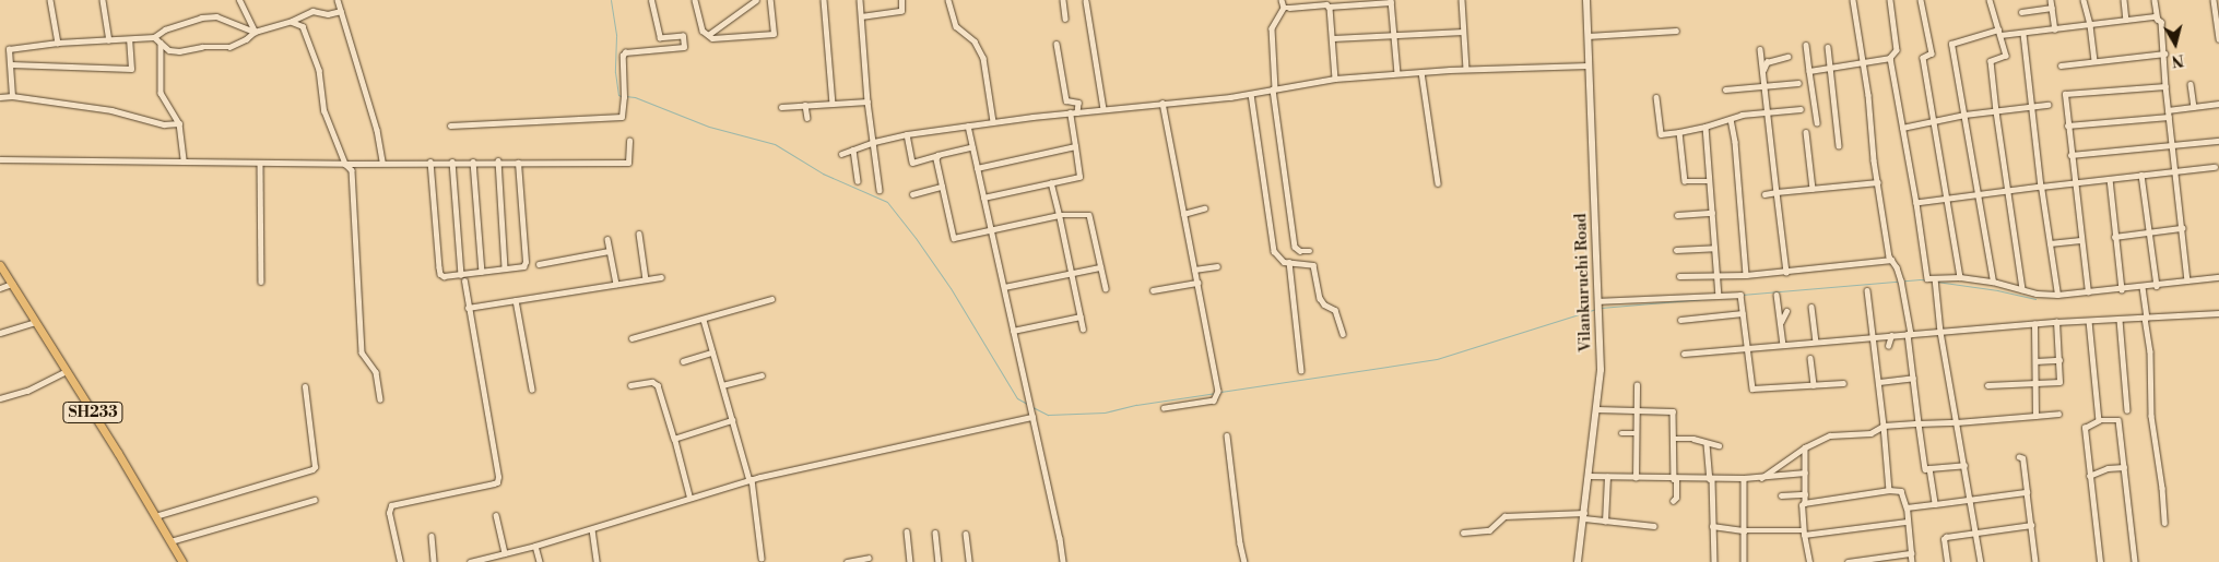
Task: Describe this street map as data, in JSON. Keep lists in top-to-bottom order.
{
  "streets": {
    "main road": ["SH233"],
    "street": ["Vilankuruchi Road"]
  },
  "north": "bottom"
}
